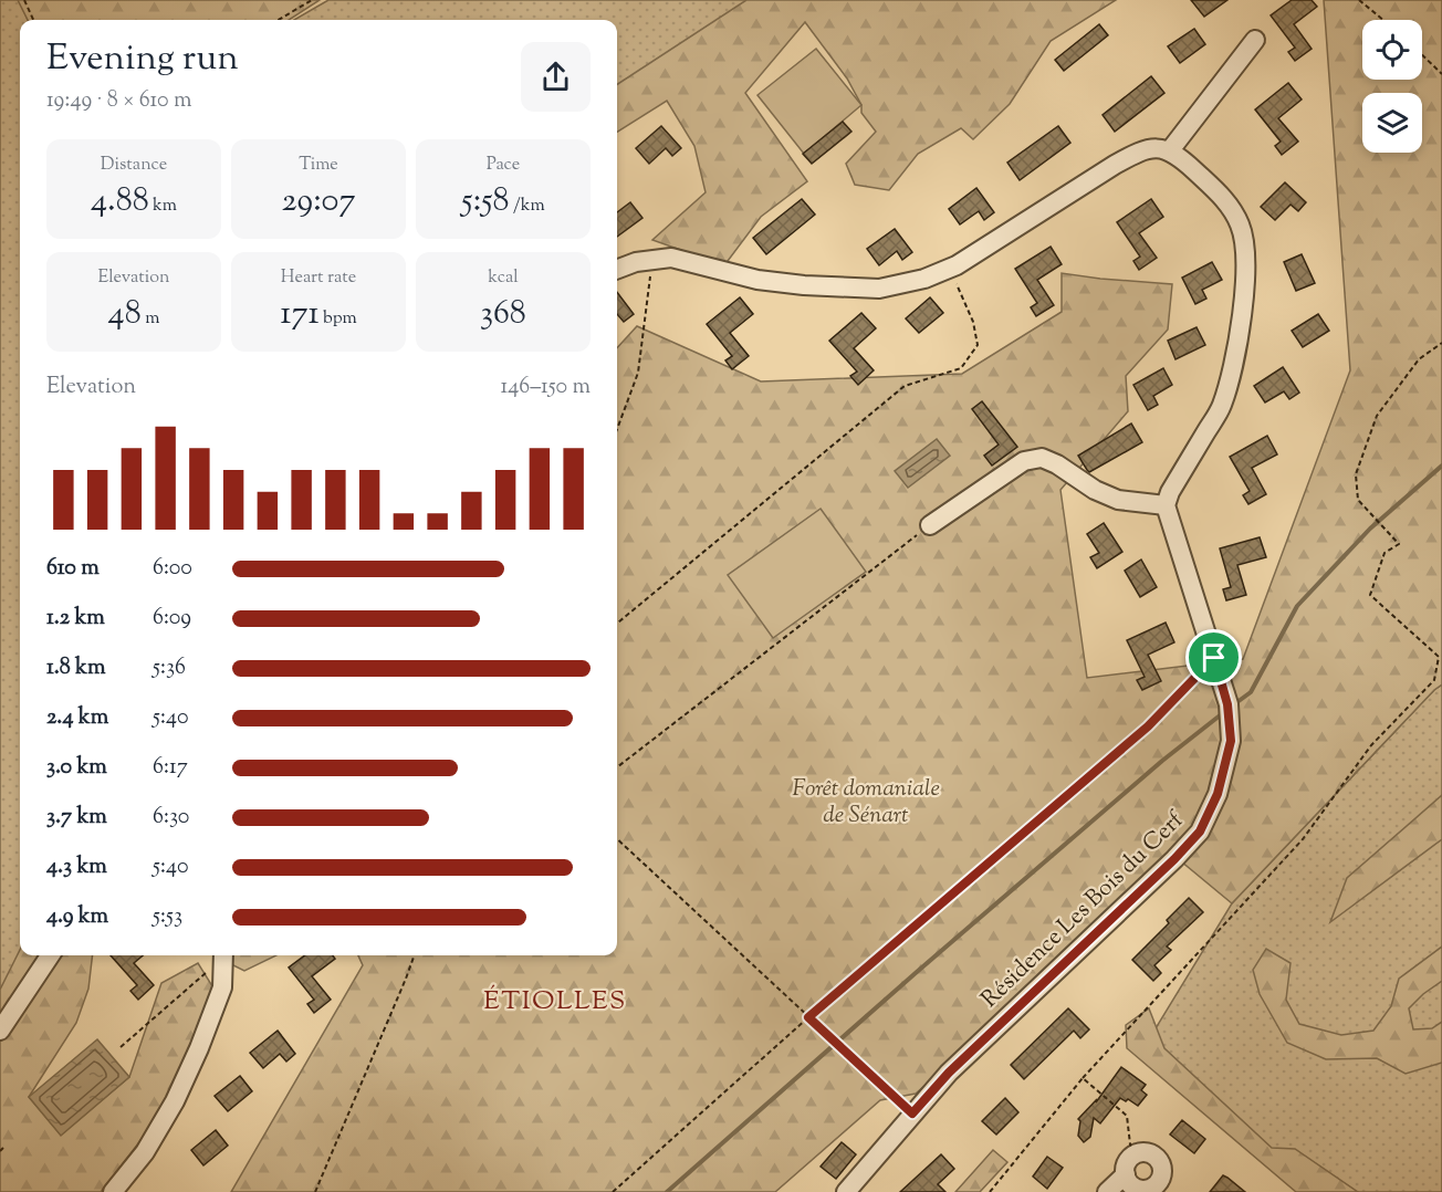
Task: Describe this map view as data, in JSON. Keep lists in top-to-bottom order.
{
  "streets": {
    "street": ["Résidence Les Bois du Cerf"]
  },
  "districts": ["ÉTIOLLES"],
  "parks": ["Forêt domaniale de Sénart"],
  "page": {
    "heading": ["Evening run", "19:49 · 8 × 610 m"],
    "stats": [
      ["Distance", "4.88 km"],
      ["Time", "29:07"],
      ["Pace", "5:58 /km"],
      ["Elevation", "48 m"],
      ["Heart rate", "171 bpm"],
      ["kcal", "368"]
    ],
    "chart": ["Elevation", "146–150 m"],
    "list": [
      {
        "name": "610 m",
        "note": "6:00"
      },
      {
        "name": "1.2 km",
        "note": "6:09"
      },
      {
        "name": "1.8 km",
        "note": "5:36"
      },
      {
        "name": "2.4 km",
        "note": "5:40"
      },
      {
        "name": "3.0 km",
        "note": "6:17"
      },
      {
        "name": "3.7 km",
        "note": "6:30"
      },
      {
        "name": "4.3 km",
        "note": "5:40"
      },
      {
        "name": "4.9 km",
        "note": "5:53"
      }
    ]
  }
}
